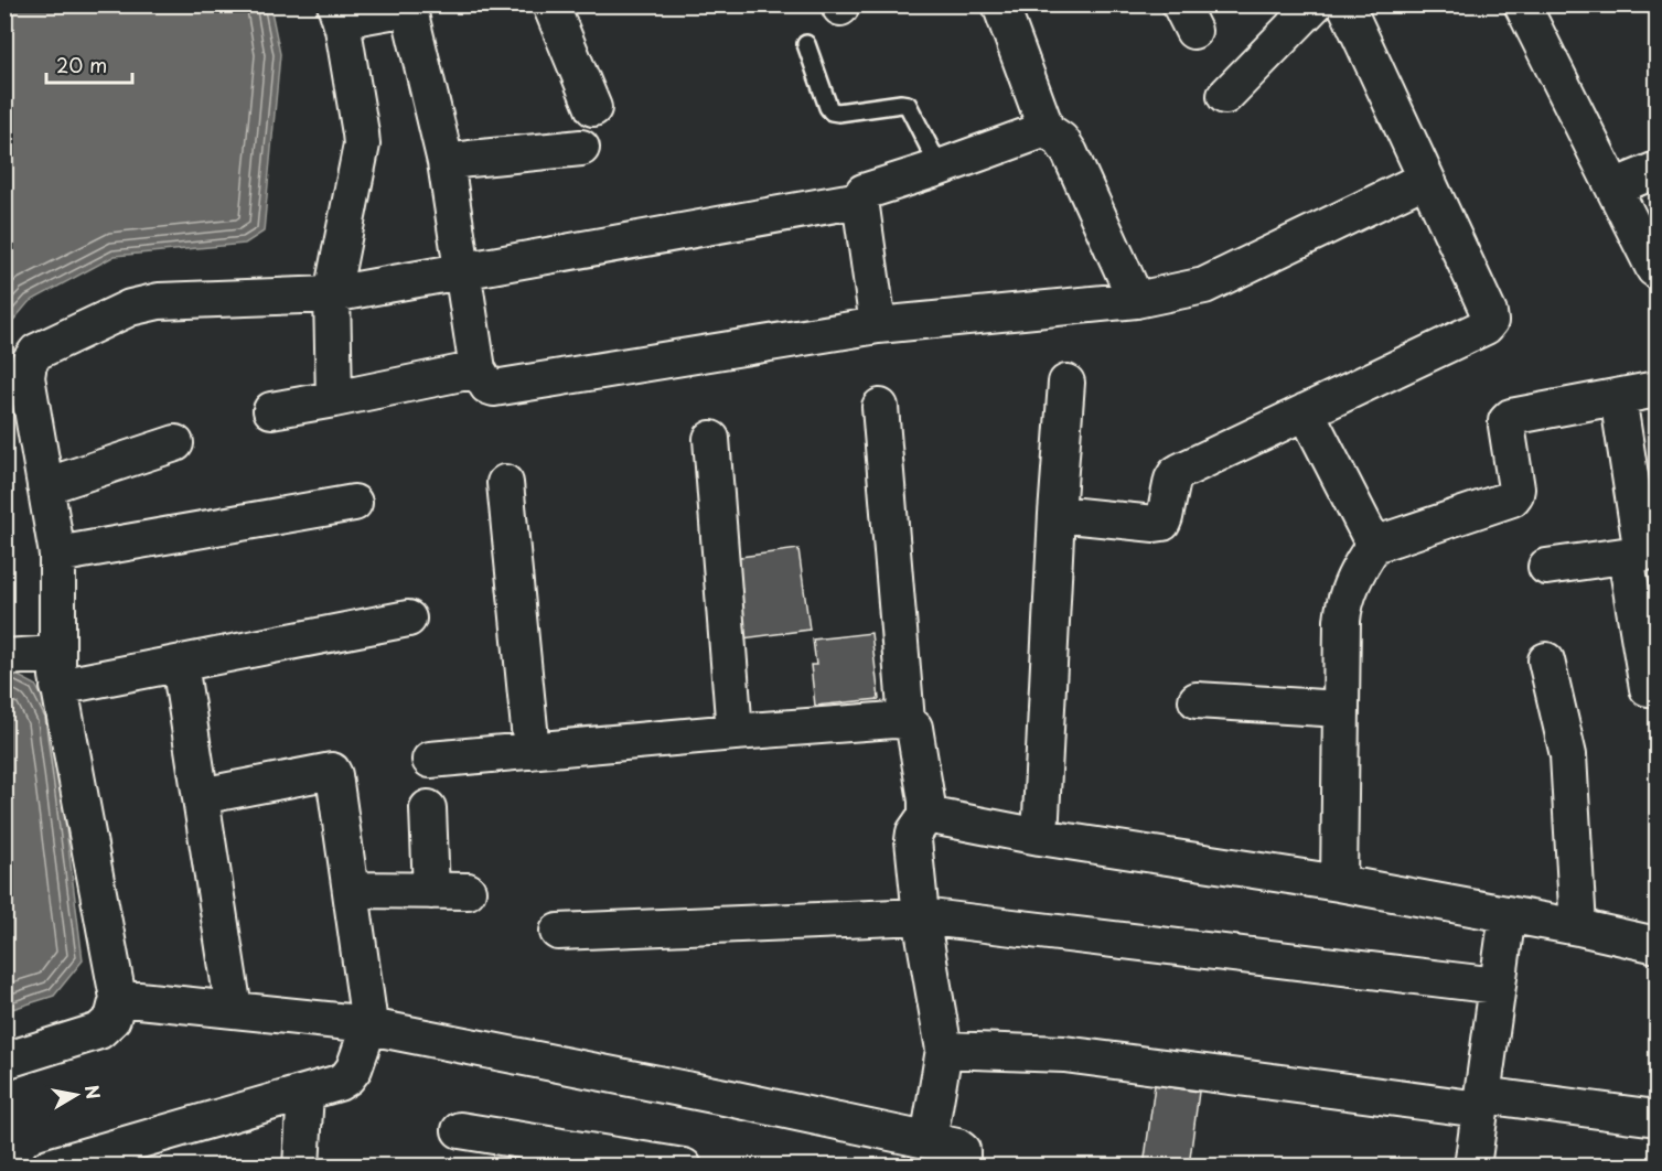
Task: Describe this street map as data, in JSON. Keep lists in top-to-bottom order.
{
  "scale_bar": "20 m",
  "north": "right"
}
